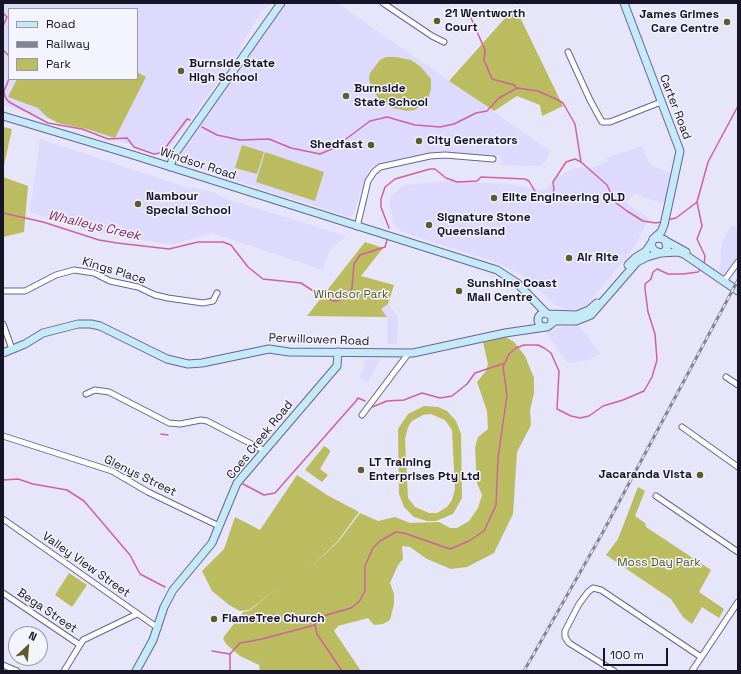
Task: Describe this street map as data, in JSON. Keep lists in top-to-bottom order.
{
  "streets": {
    "street": [
      "Carter Road",
      "Windsor Road",
      "Kings Place",
      "Perwillowen Road",
      "Coes Creek Road",
      "Glenys Street",
      "Valley View Street",
      "Bega Street"
    ]
  },
  "crossings": [
    ["Carter Road", "Perwillowen Road"],
    ["Perwillowen Road", "Coes Creek Road"],
    ["Coes Creek Road", "Glenys Street"],
    ["Coes Creek Road", "Valley View Street"]
  ],
  "water": ["Whalleys Creek"],
  "parks": ["Windsor Park", "Moss Day Park"],
  "places": [
    "21 Wentworth Court",
    "James Grimes Care Centre",
    "Burnside State High School",
    "Burnside State School",
    "City Generators",
    "Shedfast",
    "Elite Engineering QLD",
    "Nambour Special School",
    "Signature Stone Queensland",
    "Air Rite",
    "Sunshine Coast Mail Centre",
    "LT Training Enterprises Pty Ltd",
    "Jacaranda Vista",
    "FlameTree Church"
  ],
  "legend": ["Road", "Railway", "Park"],
  "scale_bar": "100 m",
  "north": "top right"
}
